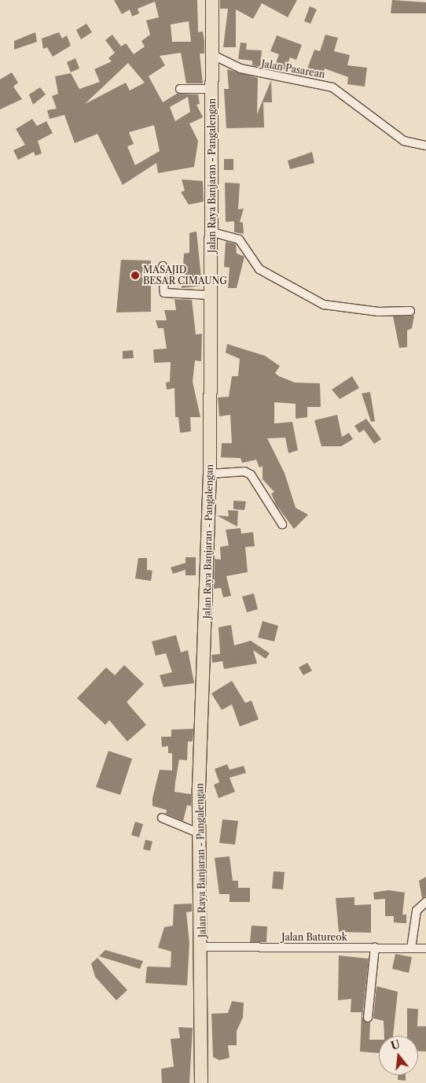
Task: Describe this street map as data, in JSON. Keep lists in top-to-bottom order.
{
  "streets": {
    "main road": ["Jalan Raya Banjaran - Pangalengan"],
    "street": ["Jalan Pasarean", "Jalan Batureok"]
  },
  "crossings": [
    ["Jalan Pasarean", "Jalan Raya Banjaran - Pangalengan"],
    ["Jalan Raya Banjaran - Pangalengan", "Jalan Batureok"]
  ],
  "places": ["MASAJID BESAR CIMAUNG"],
  "north": "top"
}
